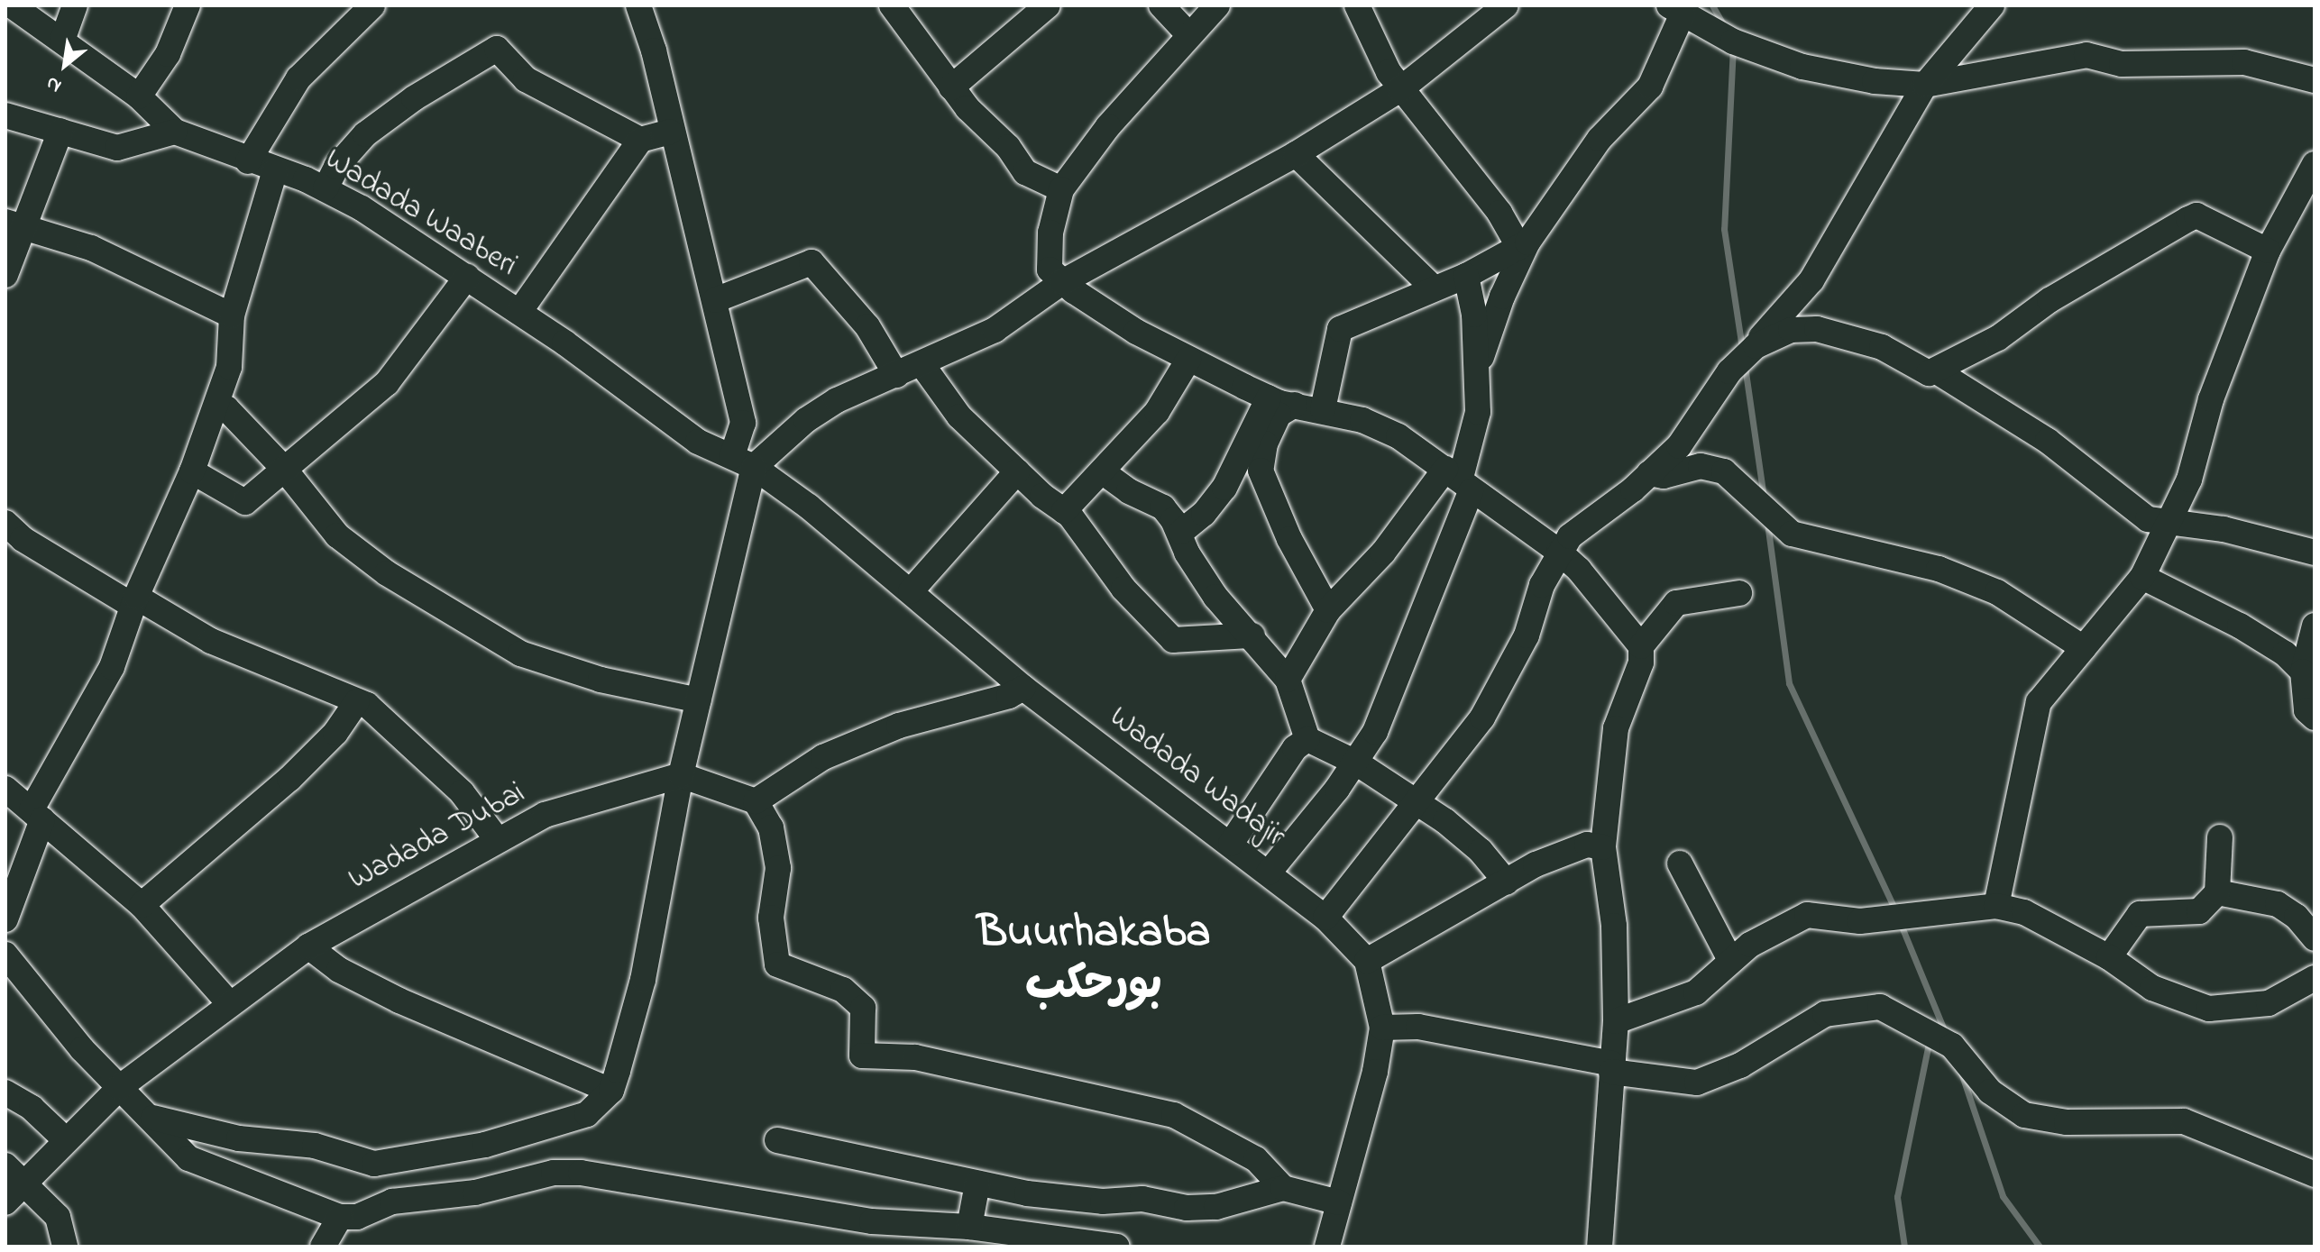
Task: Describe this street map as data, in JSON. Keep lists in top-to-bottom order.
{
  "streets": {
    "street": ["Wadada Waaberi", "Wadada Wadajir", "Wadada Dubai"]
  },
  "crossings": [
    ["Wadada Waaberi", "Wadada Wadajir"]
  ],
  "districts": ["Buurhakaba بورحكب"],
  "north": "bottom left"
}
